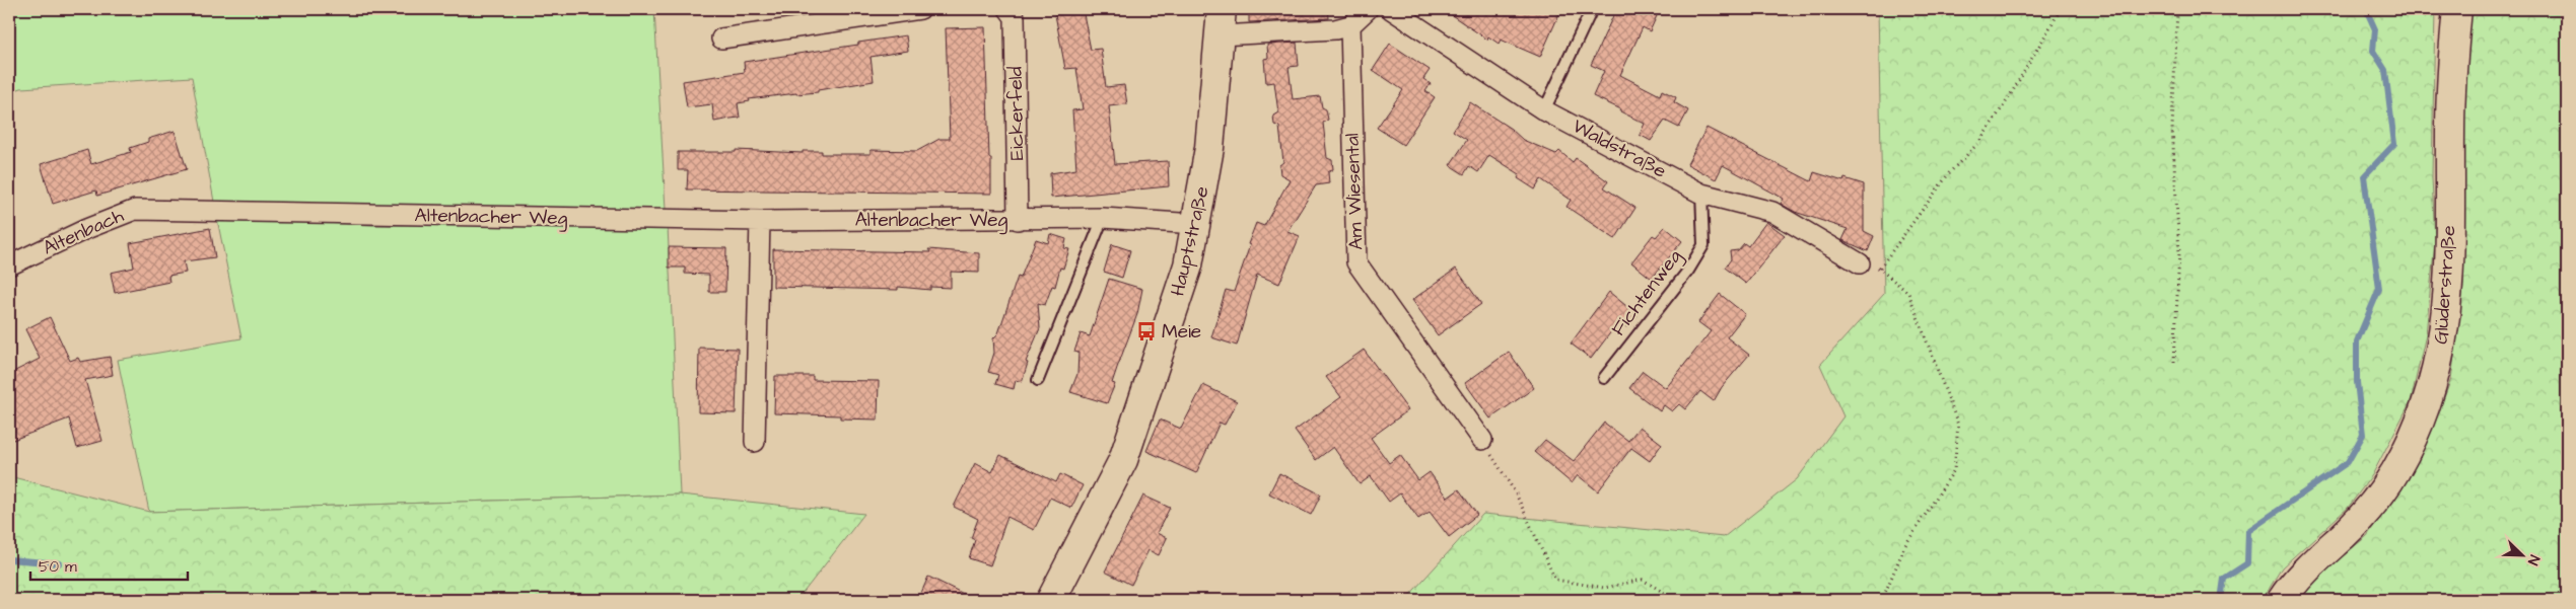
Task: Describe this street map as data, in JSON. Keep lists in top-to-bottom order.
{
  "streets": {
    "main road": ["Hauptstraße", "Glüderstraße"],
    "street": [
      "Eickerfeld",
      "Waldstraße",
      "Am Wiesental",
      "Altenbacher Weg",
      "Altenbach"
    ],
    "lane": ["Fichtenweg"]
  },
  "crossings": [
    ["Eickerfeld", "Altenbacher Weg"],
    ["Waldstraße", "Fichtenweg"],
    ["Altenbacher Weg", "Altenbach"],
    ["Altenbacher Weg", "Hauptstraße"]
  ],
  "places": {
    "bus stop": ["Meie"]
  },
  "scale_bar": "50 m",
  "north": "bottom right"
}
